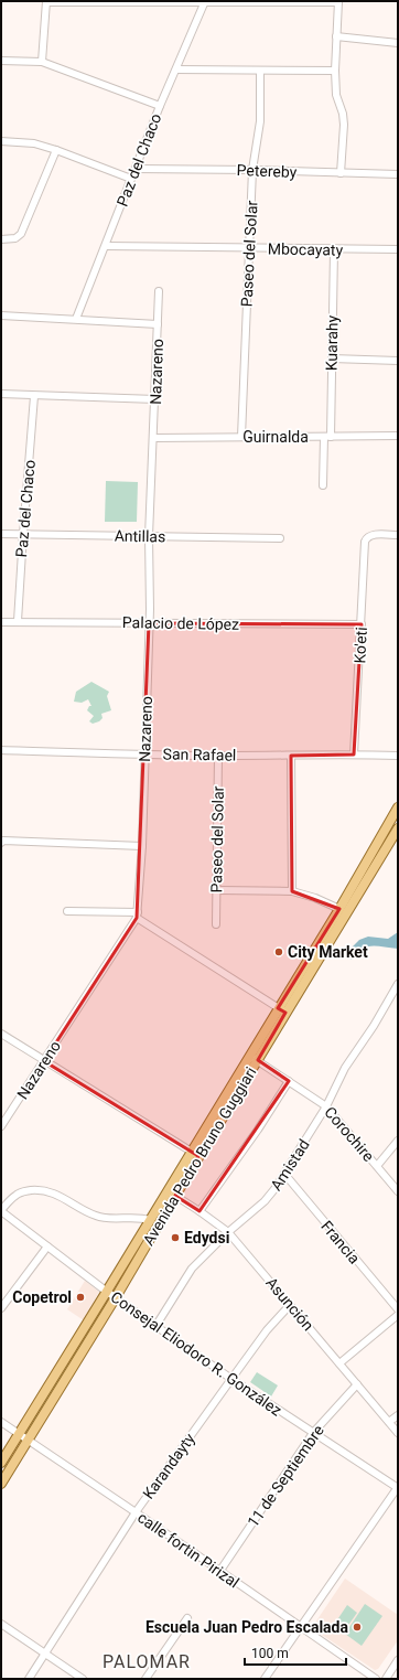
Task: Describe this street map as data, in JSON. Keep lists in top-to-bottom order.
{
  "streets": {
    "main road": ["Avenida Pedro Bruno Guggiari"],
    "street": [
      "Paz del Chaco",
      "Petereby",
      "Mbocayaty",
      "Paseo del Solar",
      "Kuarahy",
      "Nazareno",
      "Guirnalda",
      "Antillas",
      "Palacio de López",
      "Ko'eti",
      "San Rafael",
      "Corochire",
      "Amistad",
      "Francia",
      "Asunción",
      "Consejal Eliodoro R. González",
      "Karandayty",
      "11 de Septiembre",
      "calle fortin Pirizal"
    ]
  },
  "crossings": [
    ["Paz del Chaco", "Petereby"],
    ["Paz del Chaco", "Mbocayaty"],
    ["Paz del Chaco", "Antillas"],
    ["Paz del Chaco", "Palacio de López"],
    ["Petereby", "Paseo del Solar"],
    ["Mbocayaty", "Paseo del Solar"],
    ["Mbocayaty", "Kuarahy"],
    ["Paseo del Solar", "Guirnalda"],
    ["Paseo del Solar", "San Rafael"],
    ["Kuarahy", "Guirnalda"],
    ["Nazareno", "Guirnalda"],
    ["Nazareno", "Antillas"],
    ["Nazareno", "Palacio de López"],
    ["Nazareno", "San Rafael"],
    ["Palacio de López", "Ko'eti"],
    ["Ko'eti", "San Rafael"],
    ["Corochire", "Avenida Pedro Bruno Guggiari"],
    ["Corochire", "Amistad"],
    ["Avenida Pedro Bruno Guggiari", "Asunción"],
    ["Avenida Pedro Bruno Guggiari", "Consejal Eliodoro R. González"],
    ["Avenida Pedro Bruno Guggiari", "calle fortin Pirizal"],
    ["Amistad", "Francia"],
    ["Amistad", "Asunción"],
    ["Amistad", "Consejal Eliodoro R. González"],
    ["Asunción", "Karandayty"],
    ["Asunción", "11 de Septiembre"],
    ["Consejal Eliodoro R. González", "Karandayty"],
    ["Consejal Eliodoro R. González", "11 de Septiembre"],
    ["Karandayty", "calle fortin Pirizal"],
    ["11 de Septiembre", "calle fortin Pirizal"]
  ],
  "districts": ["PALOMAR"],
  "places": [
    "City Market",
    "Edydsi",
    "Copetrol",
    "Escuela Juan Pedro Escalada"
  ],
  "scale_bar": "100 m"
}
